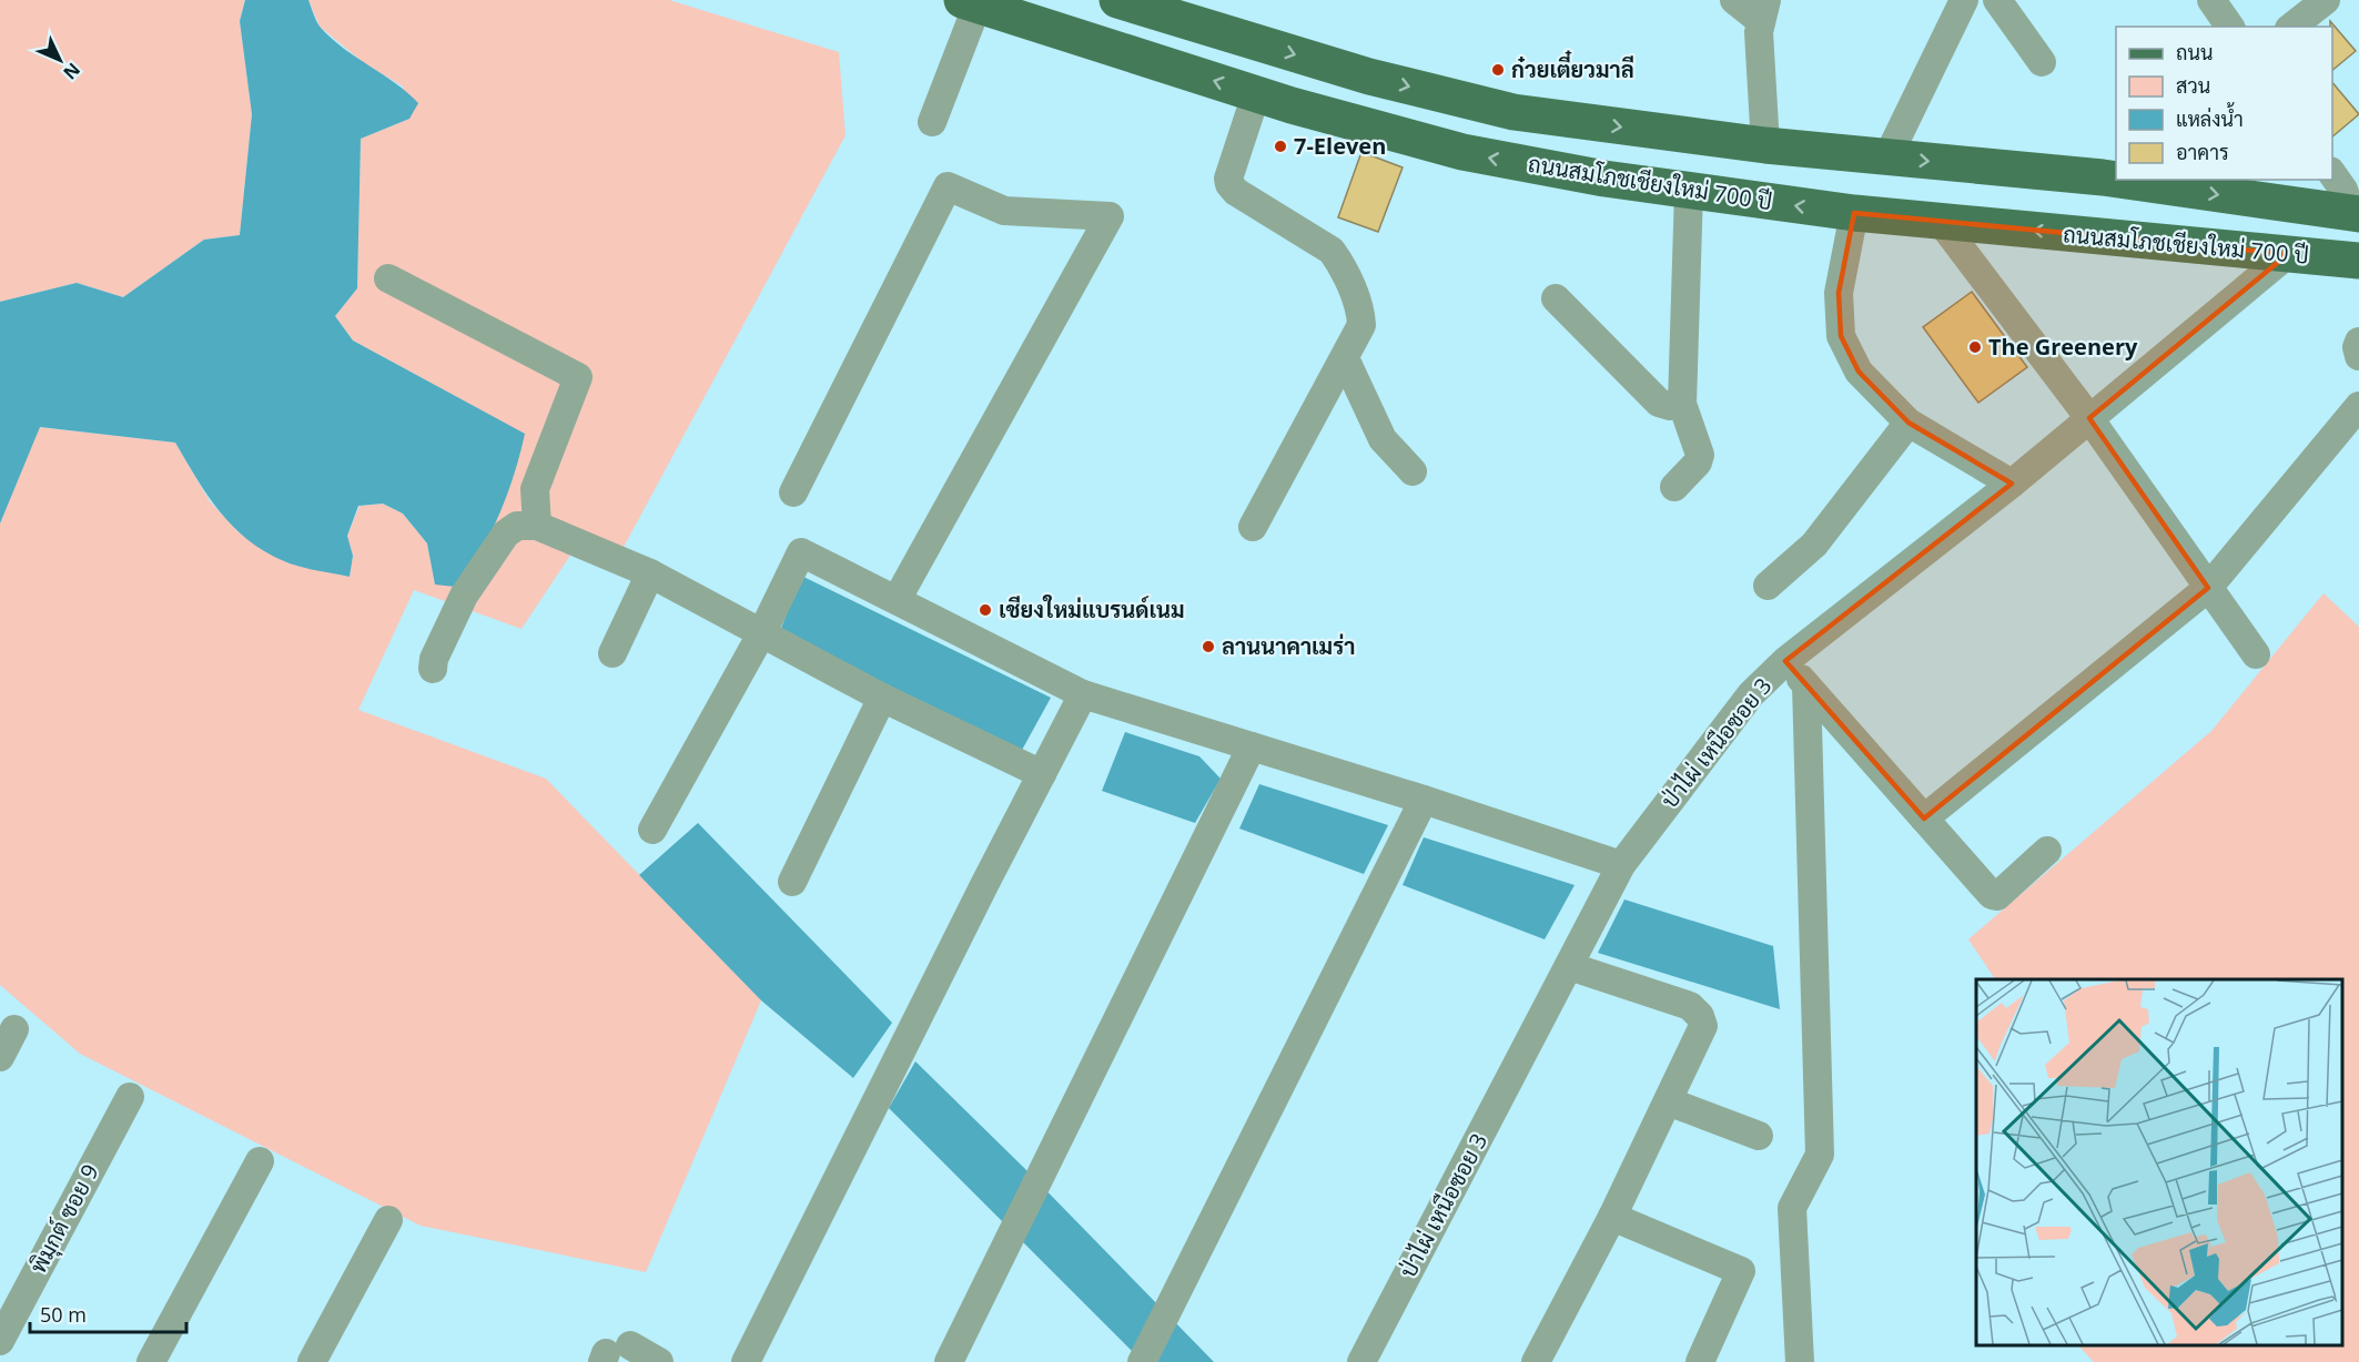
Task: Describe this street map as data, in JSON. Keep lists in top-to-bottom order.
{
  "streets": {
    "main road": ["ถนนสมโภชเชียงใหม่ 700 ปี"],
    "street": ["ป่าไผ่ เหนือซอย 3", "พิมุกต์ ซอย 9"]
  },
  "crossings": [
    ["ถนนสมโภชเชียงใหม่ 700 ปี", "ป่าไผ่ เหนือซอย 3"]
  ],
  "places": [
    "ก๋วยเตี๋ยวมาลี",
    "7-Eleven",
    "The Greenery",
    "เชียงใหม่แบรนด์เนม",
    "ลานนาคาเมร่า"
  ],
  "legend": [
    "ถนน",
    "สวน",
    "แหล่งน้ำ",
    "อาคาร"
  ],
  "scale_bar": "50 m",
  "north": "bottom right"
}
